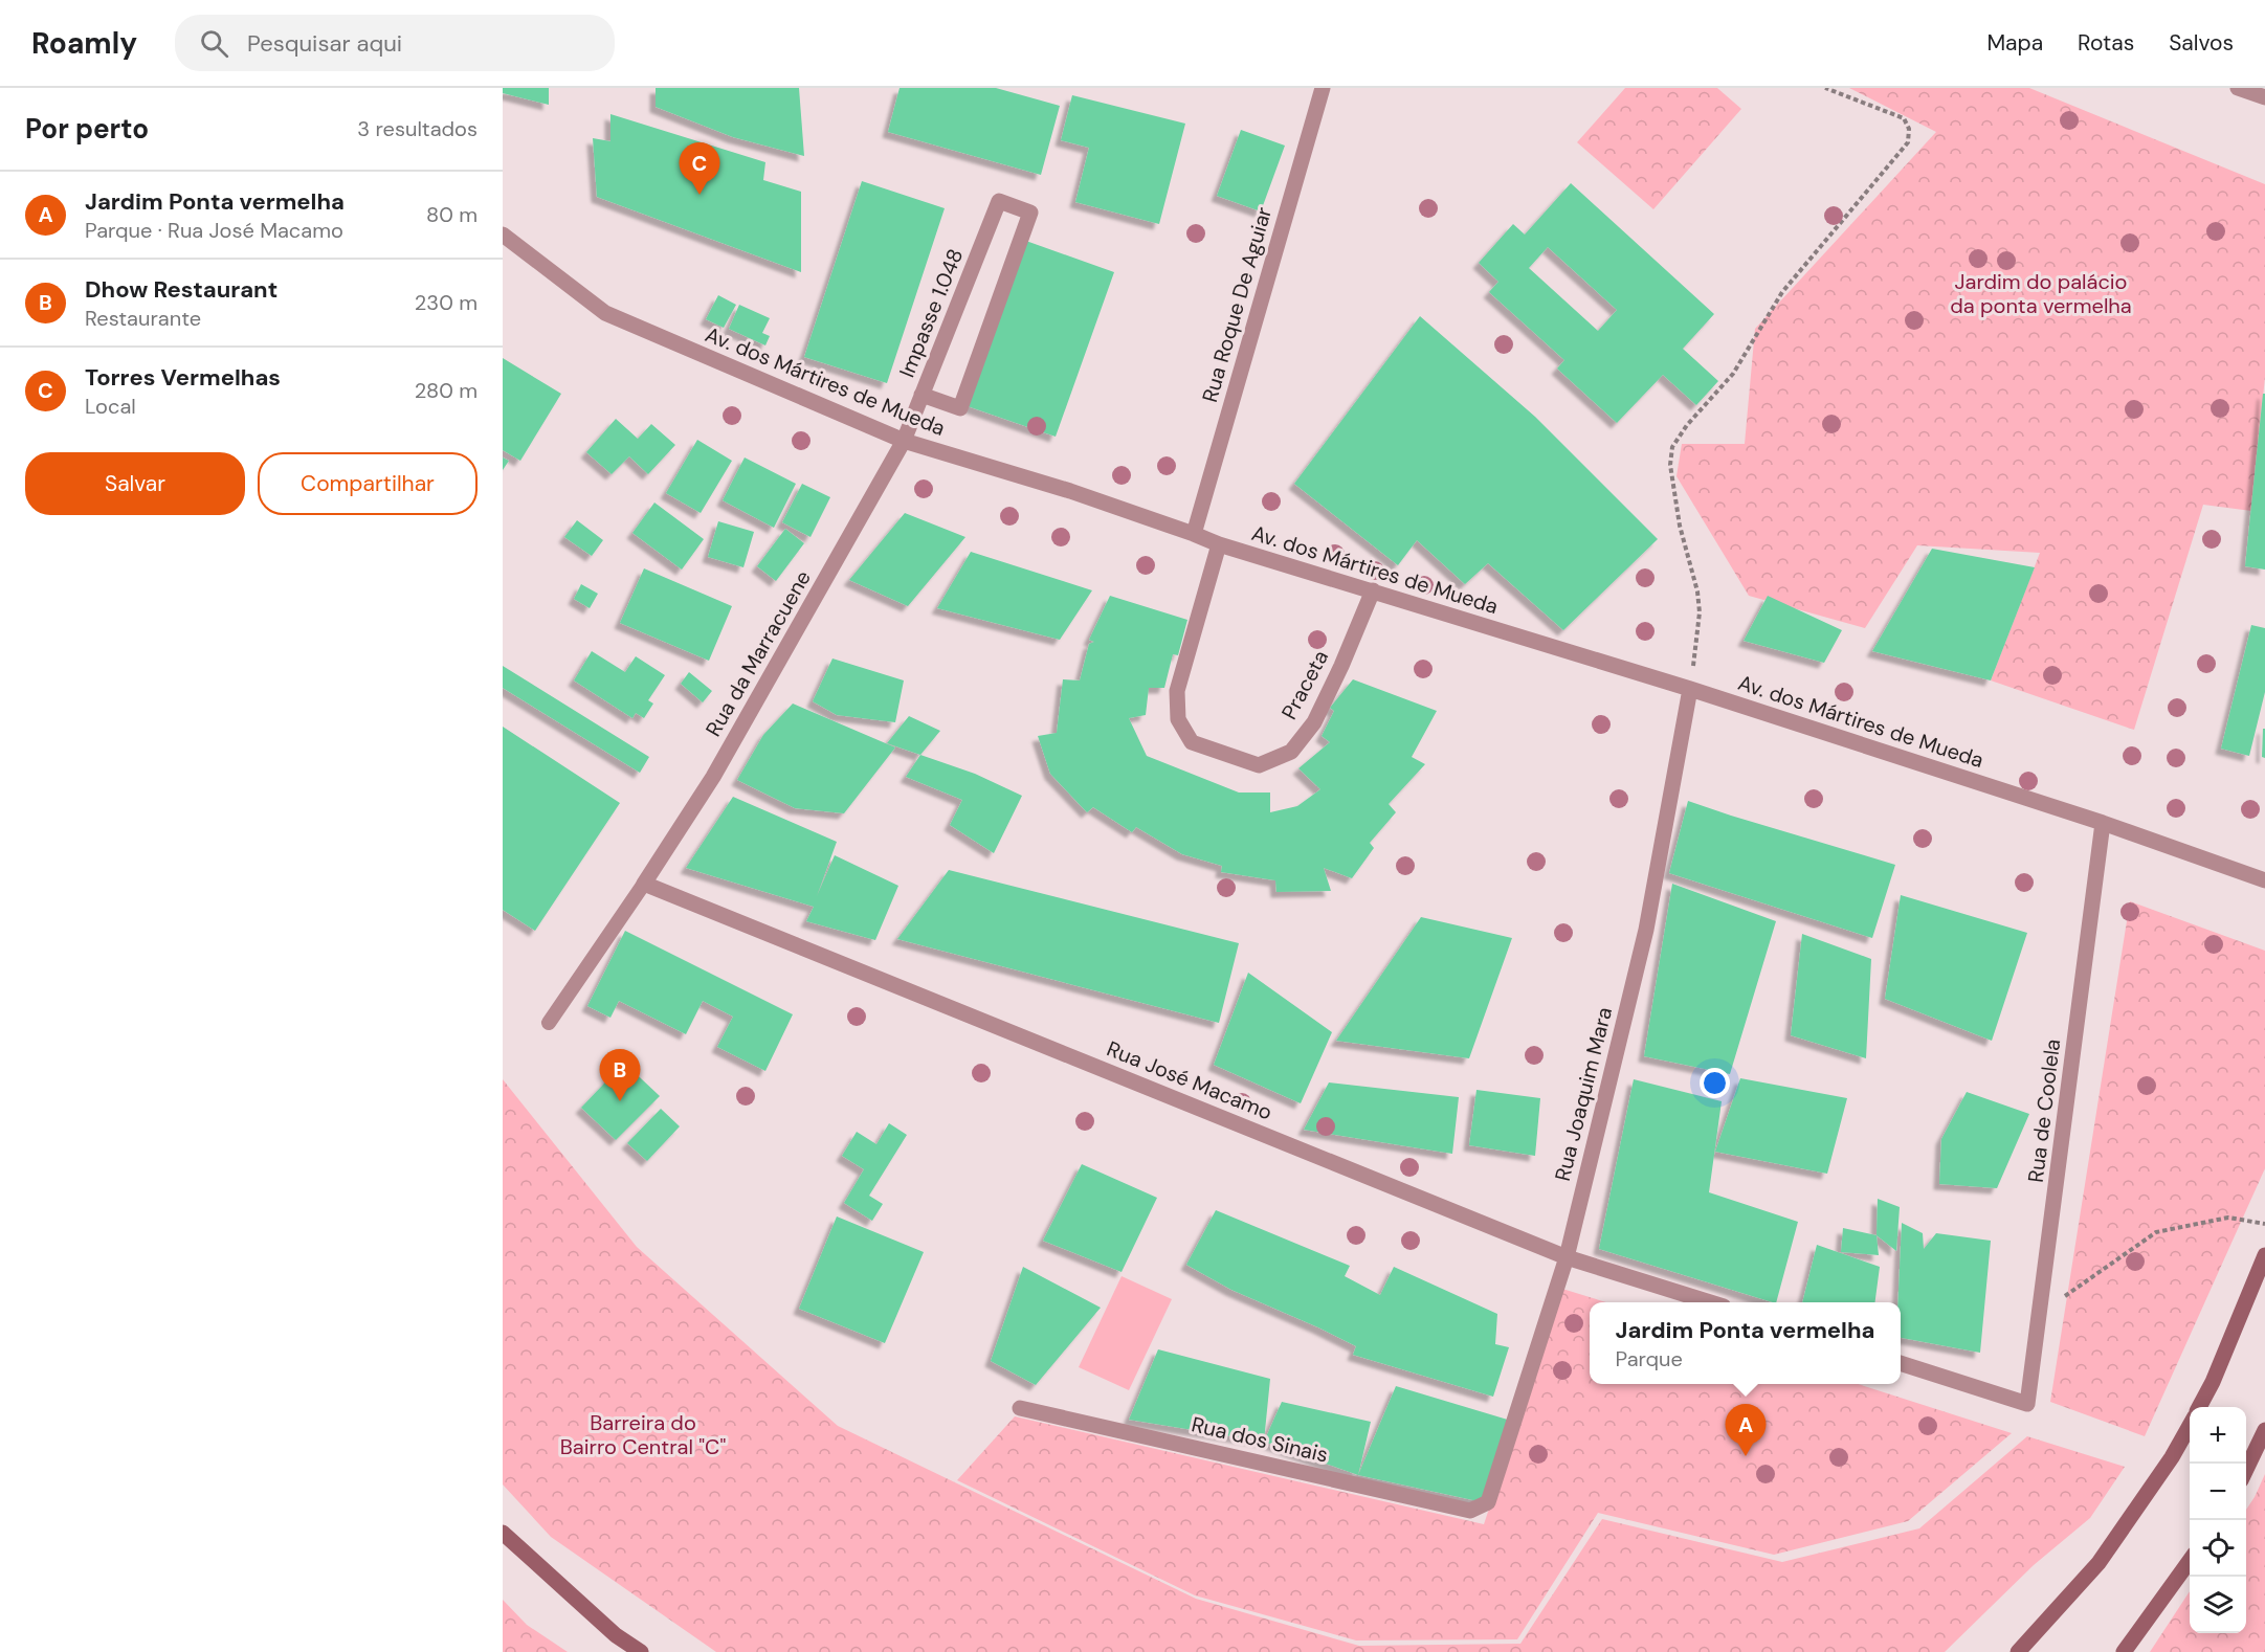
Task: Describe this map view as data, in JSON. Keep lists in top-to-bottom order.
{
  "streets": {
    "street": [
      "Rua Roque De Aguiar",
      "Impasse 1.048",
      "Av. dos Mártires de Mueda",
      "Rua da Marracuene",
      "Praceta",
      "Rua José Macamo",
      "Rua Joaquim Mara",
      "Rua de Coolela",
      "Rua dos Sinais"
    ]
  },
  "crossings": [
    ["Rua Roque De Aguiar", "Av. dos Mártires de Mueda"],
    ["Impasse 1.048", "Av. dos Mártires de Mueda"],
    ["Impasse 1.048", "Rua da Marracuene"],
    ["Av. dos Mártires de Mueda", "Rua da Marracuene"],
    ["Av. dos Mártires de Mueda", "Praceta"],
    ["Av. dos Mártires de Mueda", "Rua Joaquim Mara"],
    ["Av. dos Mártires de Mueda", "Rua de Coolela"],
    ["Rua da Marracuene", "Rua José Macamo"],
    ["Rua José Macamo", "Rua Joaquim Mara"],
    ["Rua Joaquim Mara", "Rua dos Sinais"]
  ],
  "parks": ["Jardim do palácio da ponta vermelha", "Barreira do Bairro Central \"C\""],
  "page": {
    "header": "Roamly",
    "search": "Pesquisar aqui",
    "nav": ["Mapa", "Rotas", "Salvos"],
    "heading": ["Por perto", "3 resultados"],
    "pins": ["C", "B", "A"],
    "list": [
      {
        "mark": "A",
        "name": "Jardim Ponta vermelha",
        "note": "Parque · Rua José Macamo",
        "value": "80 m"
      },
      {
        "mark": "B",
        "name": "Dhow Restaurant",
        "note": "Restaurante",
        "value": "230 m"
      },
      {
        "mark": "C",
        "name": "Torres Vermelhas",
        "note": "Local",
        "value": "280 m"
      }
    ],
    "buttons": ["Salvar", "Compartilhar"],
    "popup": ["Jardim Ponta vermelha", "Parque"],
    "map_buttons": ["+", "−"]
  }
}
